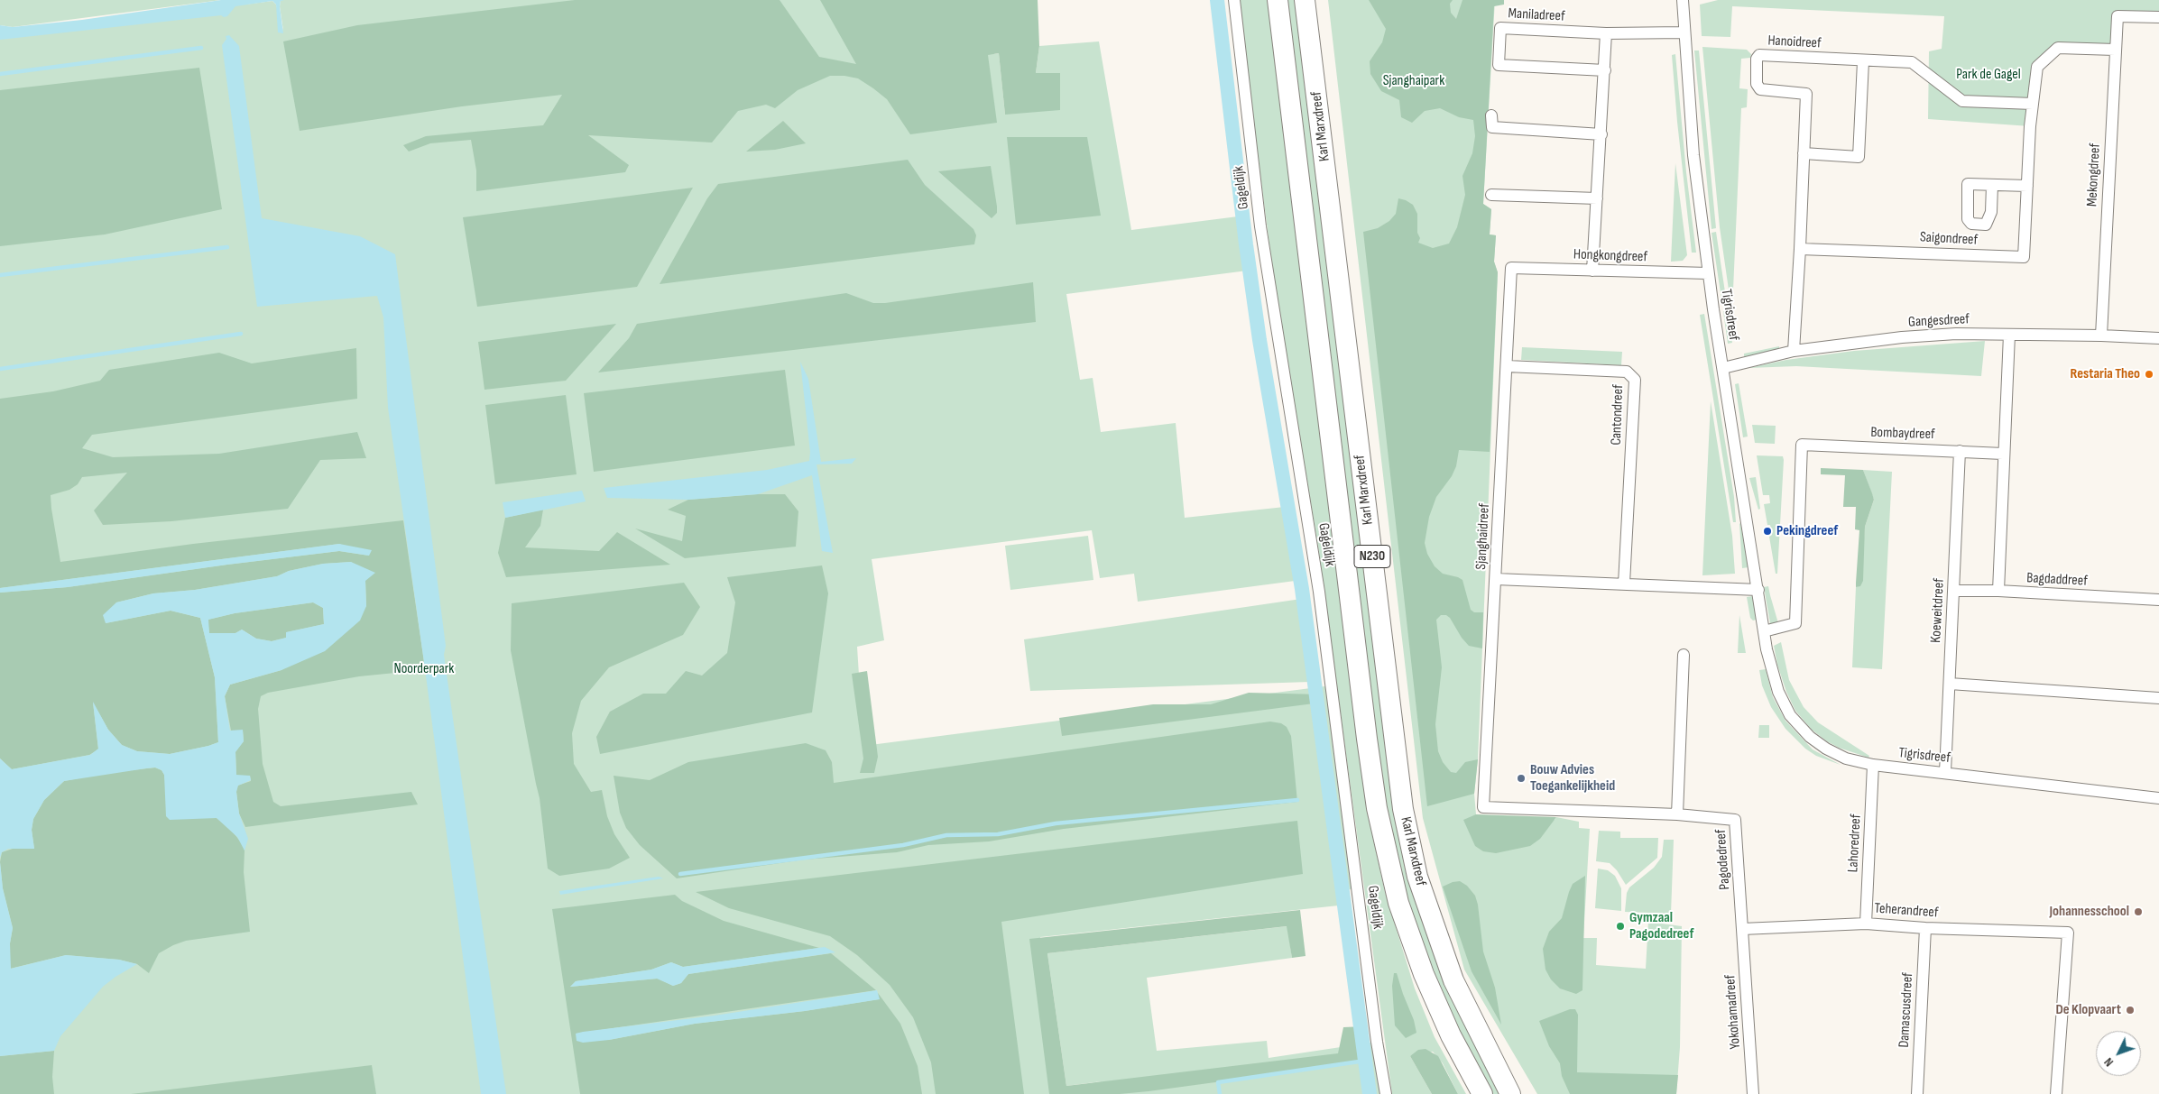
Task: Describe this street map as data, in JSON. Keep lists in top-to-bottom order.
{
  "streets": {
    "highway": ["Karl Marxdreef", "N230"],
    "street": [
      "Maniladreef",
      "Hanoidreef",
      "Mekongdreef",
      "Gageldijk",
      "Saigondreef",
      "Hongkongdreef",
      "Tigrisdreef",
      "Gangesdreef",
      "Cantondreef",
      "Bombaydreef",
      "Sjanghaidreef",
      "Bagdaddreef",
      "Koeweitdreef",
      "Lahoredreef",
      "Pagodedreef",
      "Teherandreef",
      "Damascusdreef",
      "Yokohamadreef"
    ]
  },
  "crossings": [
    ["Maniladreef", "Tigrisdreef"],
    ["Hanoidreef", "Saigondreef"],
    ["Hanoidreef", "Gangesdreef"],
    ["Mekongdreef", "Saigondreef"],
    ["Mekongdreef", "Gangesdreef"],
    ["Hongkongdreef", "Tigrisdreef"],
    ["Hongkongdreef", "Sjanghaidreef"],
    ["Tigrisdreef", "Gangesdreef"],
    ["Tigrisdreef", "Bombaydreef"],
    ["Tigrisdreef", "Koeweitdreef"],
    ["Tigrisdreef", "Lahoredreef"],
    ["Cantondreef", "Sjanghaidreef"],
    ["Bombaydreef", "Koeweitdreef"],
    ["Sjanghaidreef", "Pagodedreef"],
    ["Bagdaddreef", "Koeweitdreef"],
    ["Lahoredreef", "Teherandreef"],
    ["Pagodedreef", "Teherandreef"],
    ["Pagodedreef", "Yokohamadreef"],
    ["Teherandreef", "Damascusdreef"],
    ["Teherandreef", "Yokohamadreef"]
  ],
  "parks": ["Park de Gagel", "Sjanghaipark", "Noorderpark"],
  "places": [
    "Restaria Theo",
    "Pekingdreef",
    "Bouw Advies Toegankelijkheid",
    "Johannesschool",
    "Gymzaal Pagodedreef",
    "De Klopvaart"
  ],
  "north": "bottom left"
}
